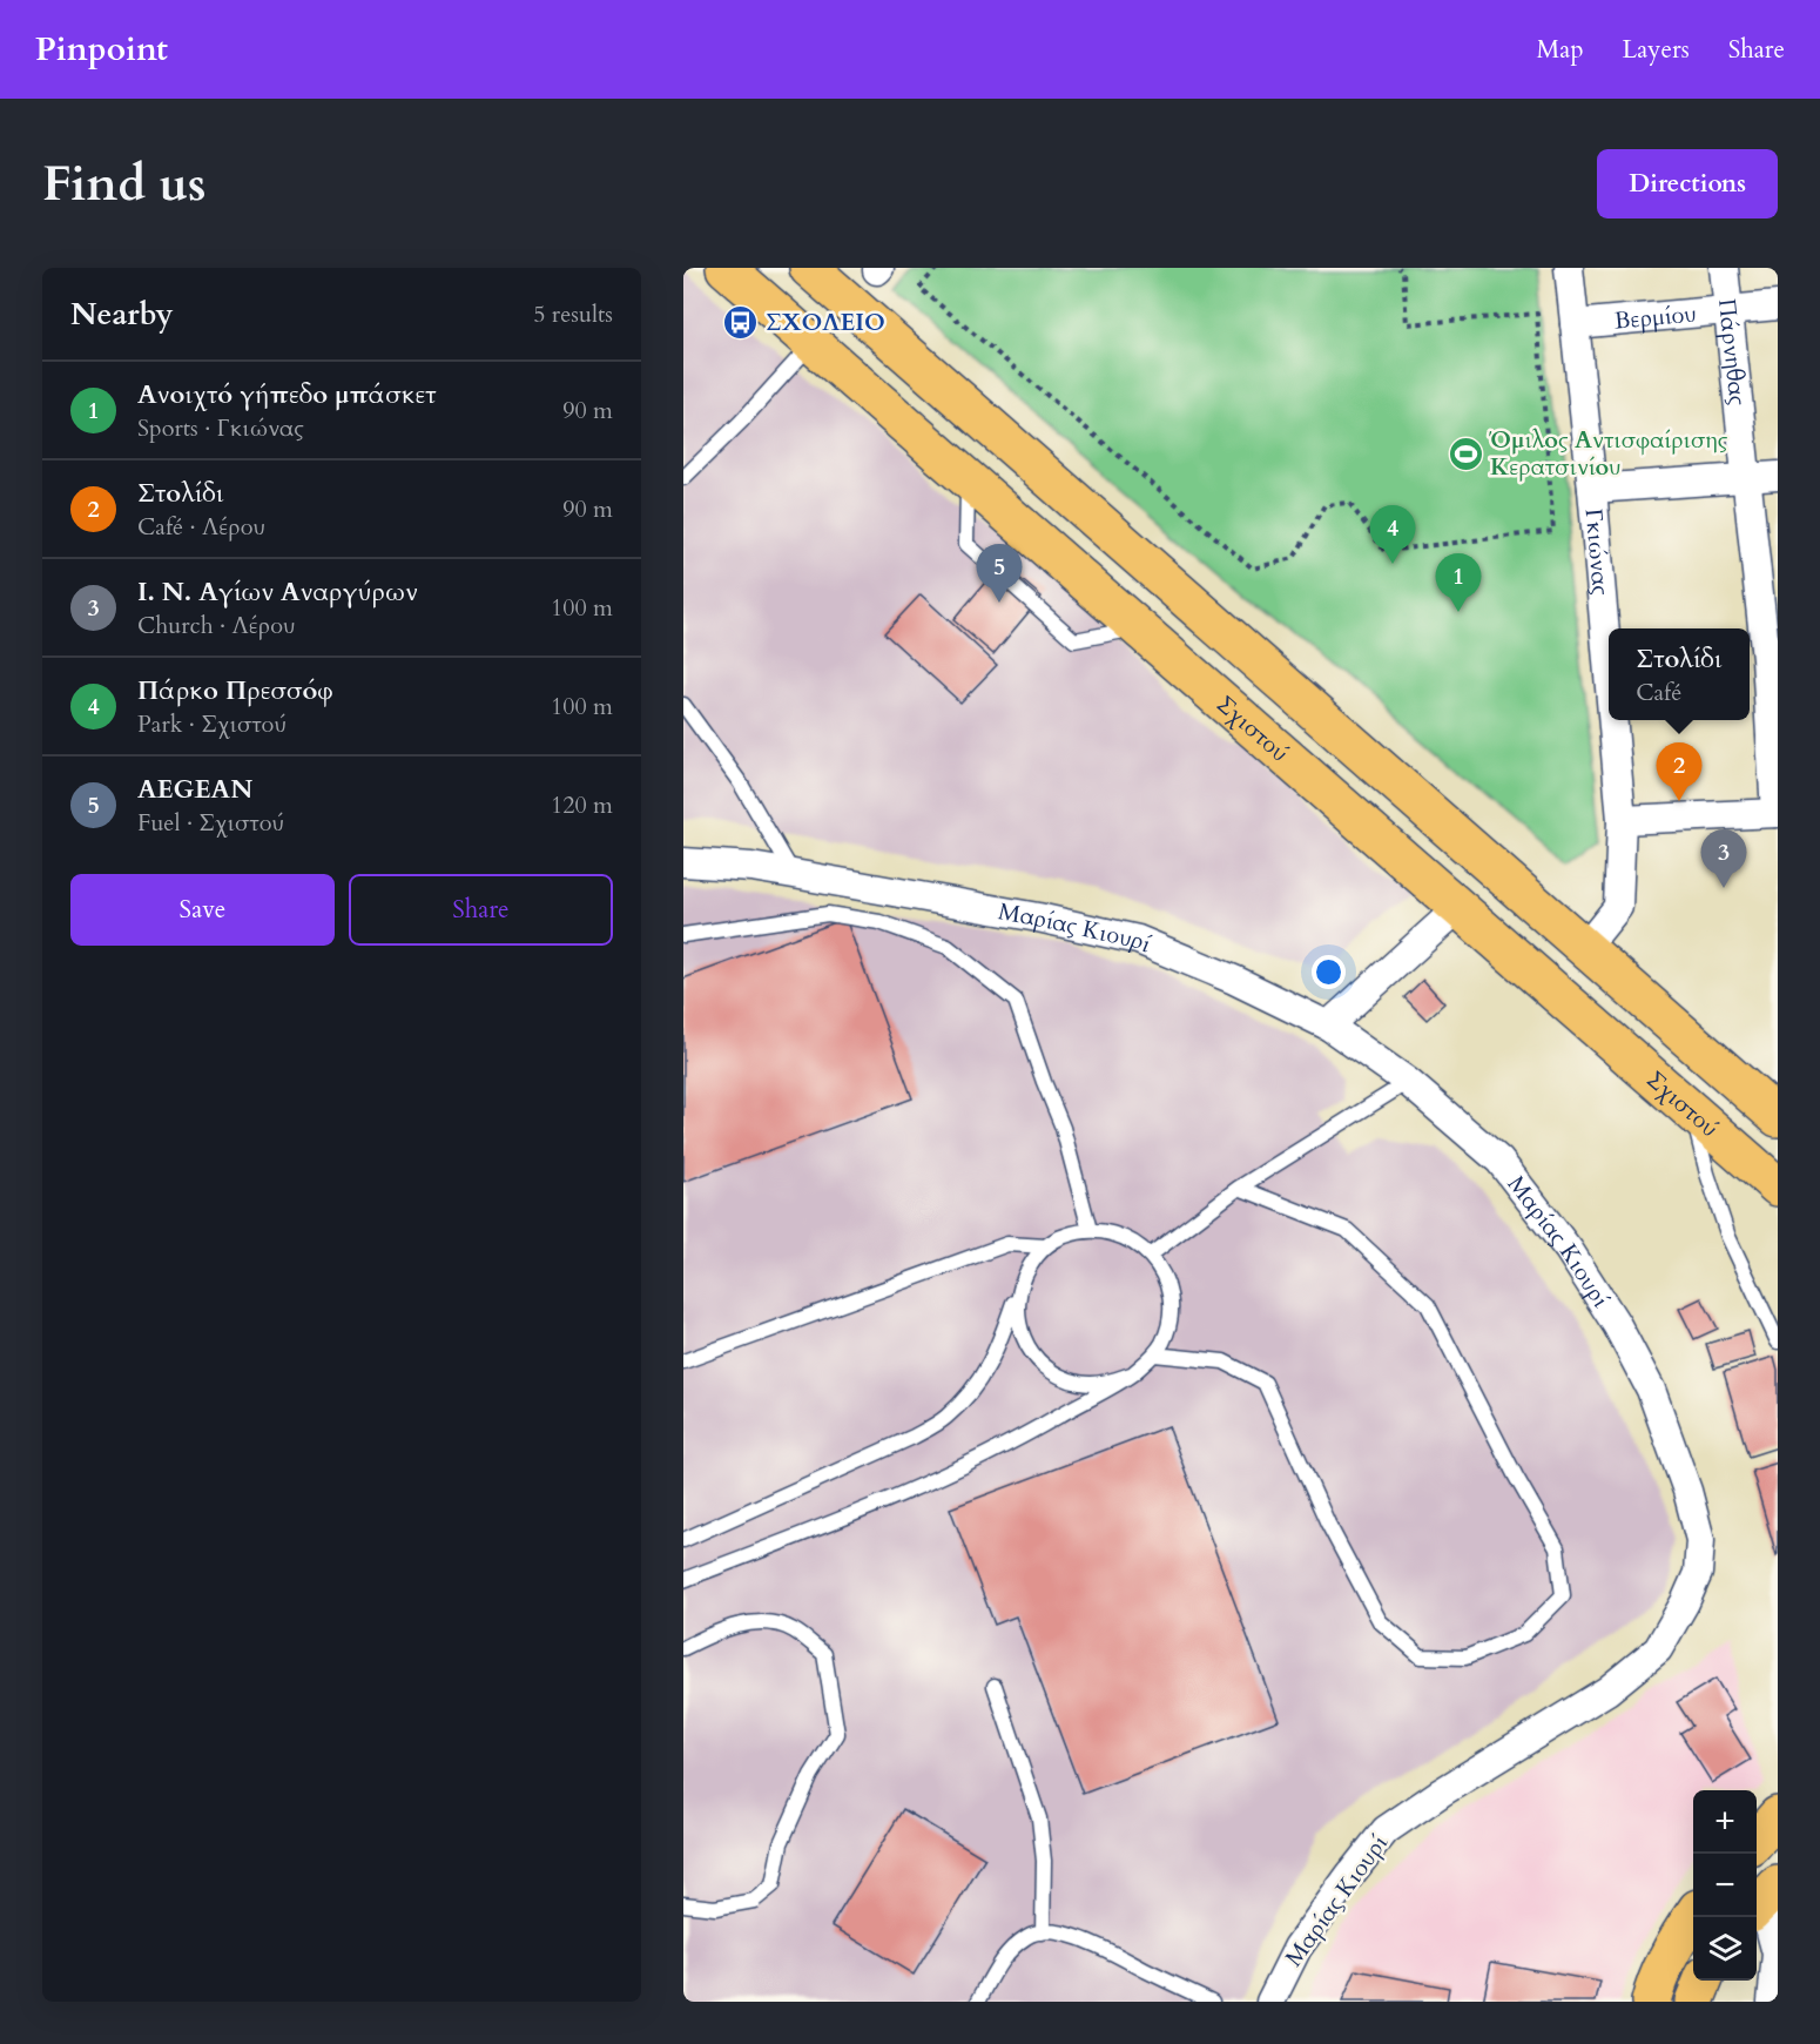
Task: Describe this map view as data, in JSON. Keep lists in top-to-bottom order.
{
  "streets": {
    "main road": ["Σχιστού"],
    "street": [
      "Βερμίου",
      "Πάρνηθας",
      "Γκιώνας",
      "Μαρίας Κιουρί"
    ]
  },
  "crossings": [
    ["Βερμίου", "Πάρνηθας"],
    ["Βερμίου", "Γκιώνας"]
  ],
  "places": {
    "bus stop": ["ΣΧΟΛΕΙΟ"],
    "sports": ["Όμιλος Αντισφαίρισης Κερατσινίου"]
  },
  "page": {
    "header": "Pinpoint",
    "nav": ["Map", "Layers", "Share"],
    "buttons": [
      "Directions",
      ["Save", "Share"]
    ],
    "title": "Find us",
    "heading": ["Nearby", "5 results"],
    "list": [
      {
        "mark": "1",
        "name": "Ανοιχτό γήπεδο μπάσκετ",
        "note": "Sports · Γκιώνας",
        "value": "90 m"
      },
      {
        "mark": "2",
        "name": "Στολίδι",
        "note": "Café · Λέρου",
        "value": "90 m"
      },
      {
        "mark": "3",
        "name": "Ι. Ν. Αγίων Αναργύρων",
        "note": "Church · Λέρου",
        "value": "100 m"
      },
      {
        "mark": "4",
        "name": "Πάρκο Πρεσσόφ",
        "note": "Park · Σχιστού",
        "value": "100 m"
      },
      {
        "mark": "5",
        "name": "AEGEAN",
        "note": "Fuel · Σχιστού",
        "value": "120 m"
      }
    ],
    "pins": [
      "4",
      "5",
      "1",
      "2",
      "3"
    ],
    "popup": ["Στολίδι", "Café"],
    "map_buttons": ["+", "−"]
  }
}
